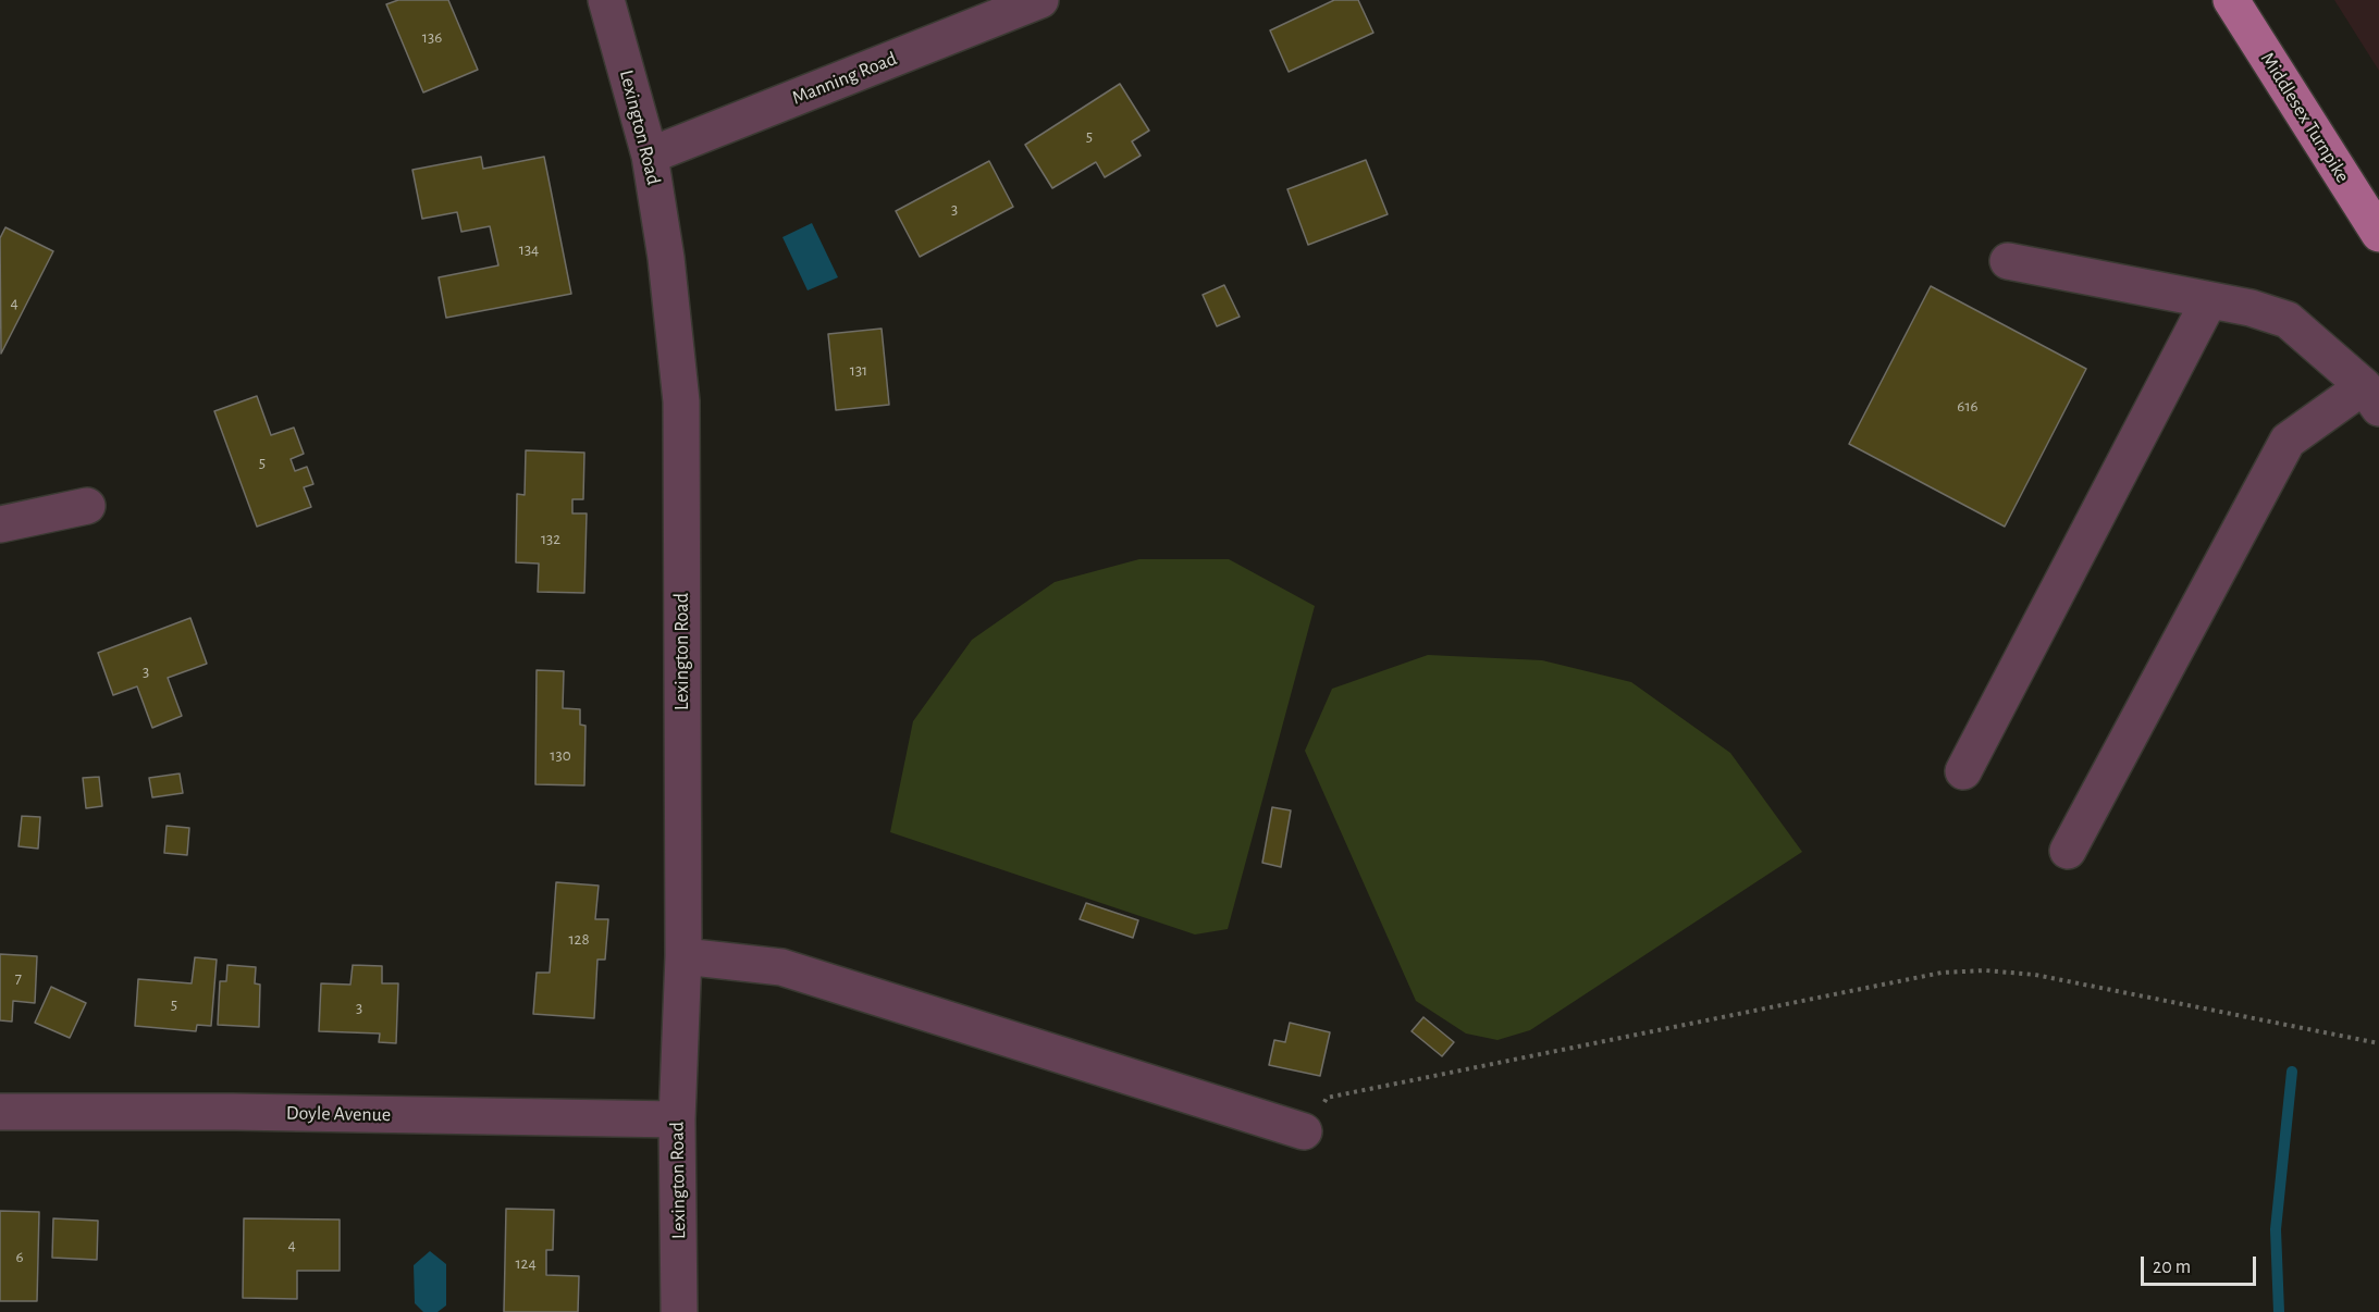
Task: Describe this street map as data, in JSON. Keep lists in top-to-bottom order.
{
  "streets": {
    "main road": ["Middlesex Turnpike"],
    "street": ["Manning Road", "Lexington Road", "Doyle Avenue"]
  },
  "crossings": [
    ["Manning Road", "Lexington Road"],
    ["Lexington Road", "Doyle Avenue"]
  ],
  "house_numbers": [
    "136",
    "5",
    "3",
    "134",
    "4",
    "131",
    "616",
    "5",
    "132",
    "3",
    "130",
    "128",
    "7",
    "5",
    "3",
    "4",
    "6",
    "124"
  ],
  "scale_bar": "20 m"
}
